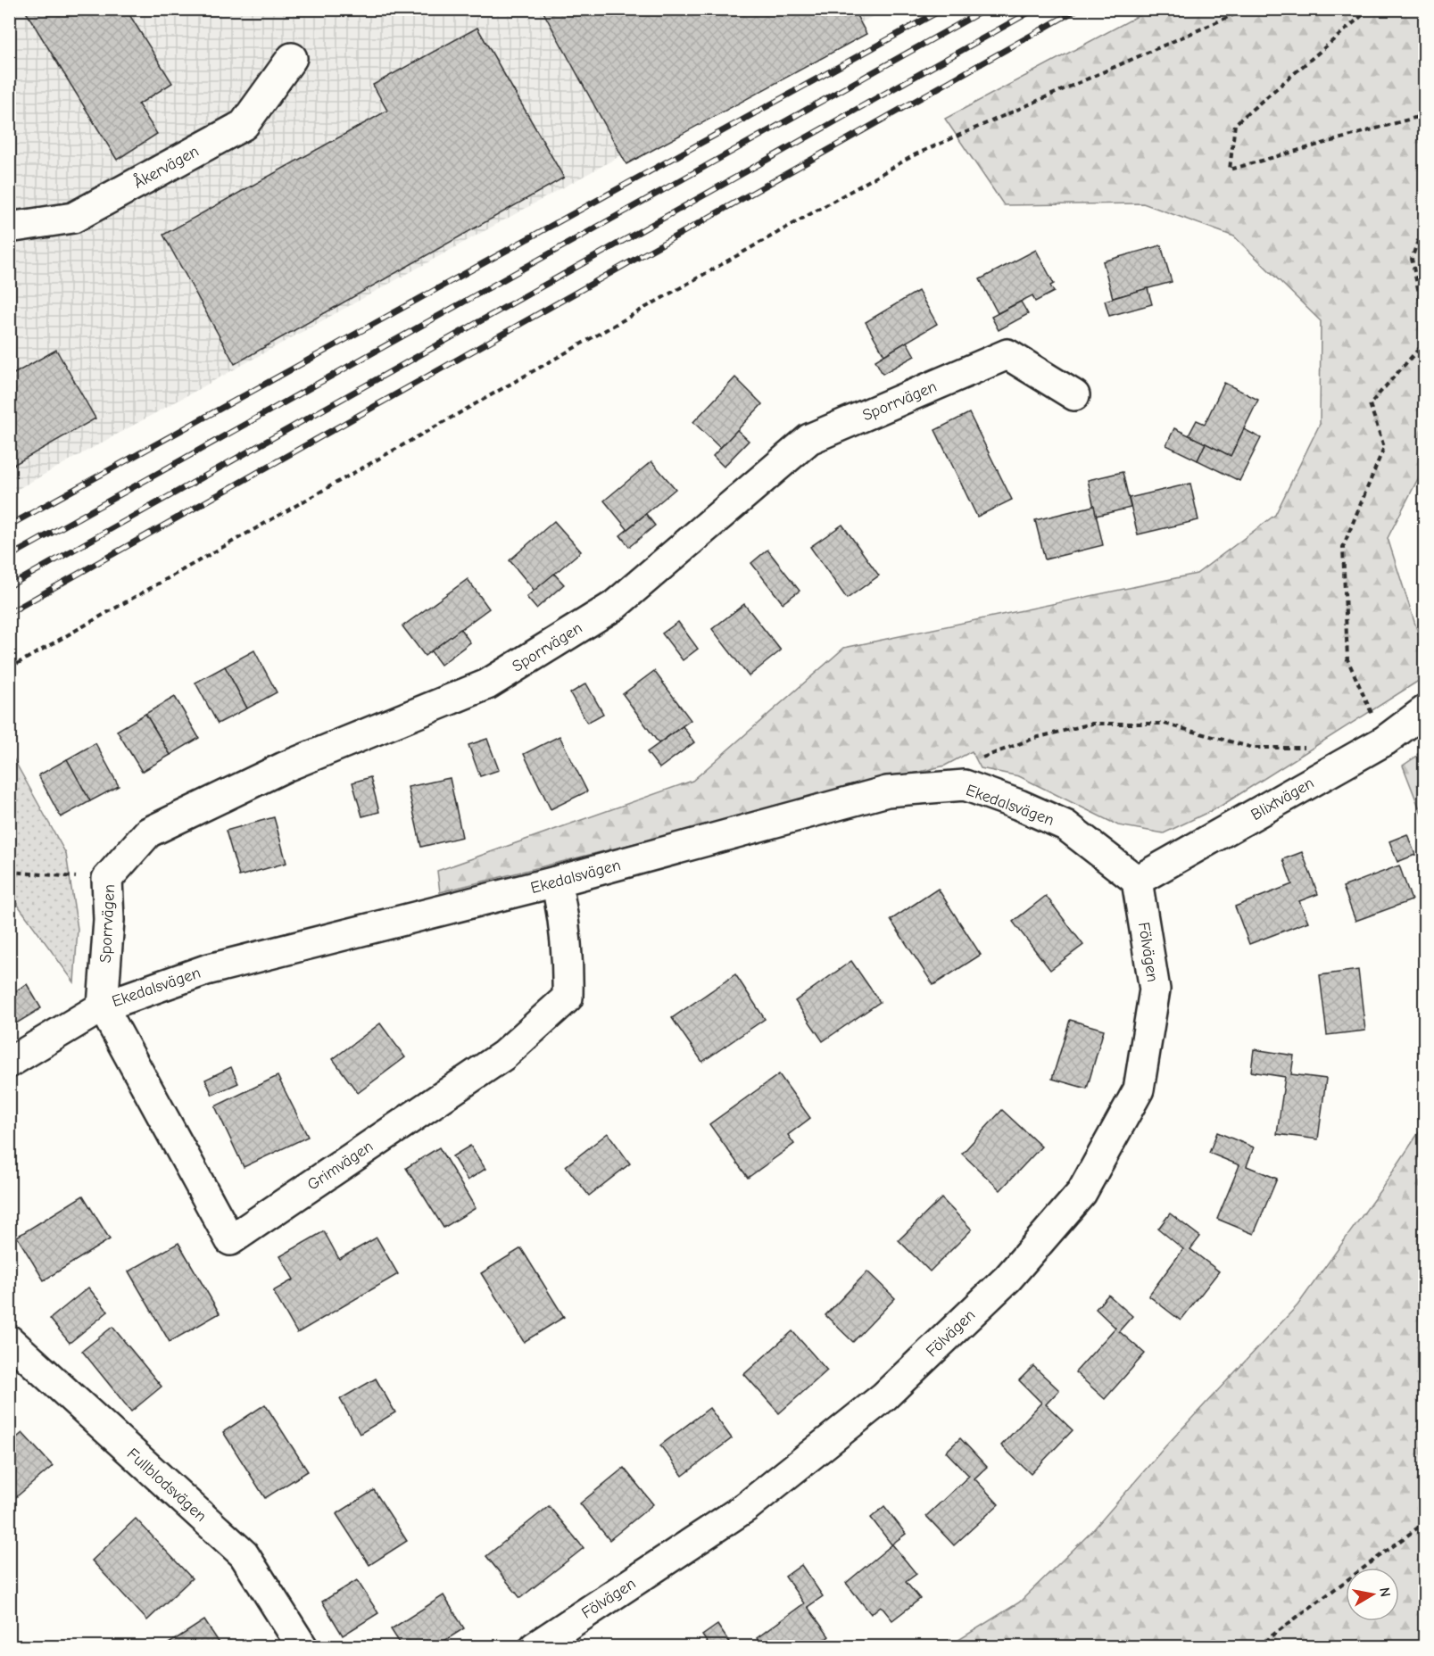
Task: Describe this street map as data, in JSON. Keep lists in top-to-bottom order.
{
  "streets": {
    "street": [
      "Åkervägen",
      "Sporrvägen",
      "Blixtvägen",
      "Ekedalsvägen",
      "Fölvägen",
      "Grimvägen",
      "Fullblodsvägen"
    ]
  },
  "crossings": [
    ["Sporrvägen", "Ekedalsvägen"],
    ["Sporrvägen", "Grimvägen"],
    ["Blixtvägen", "Ekedalsvägen"],
    ["Blixtvägen", "Fölvägen"],
    ["Ekedalsvägen", "Fölvägen"],
    ["Ekedalsvägen", "Grimvägen"]
  ],
  "north": "right"
}
